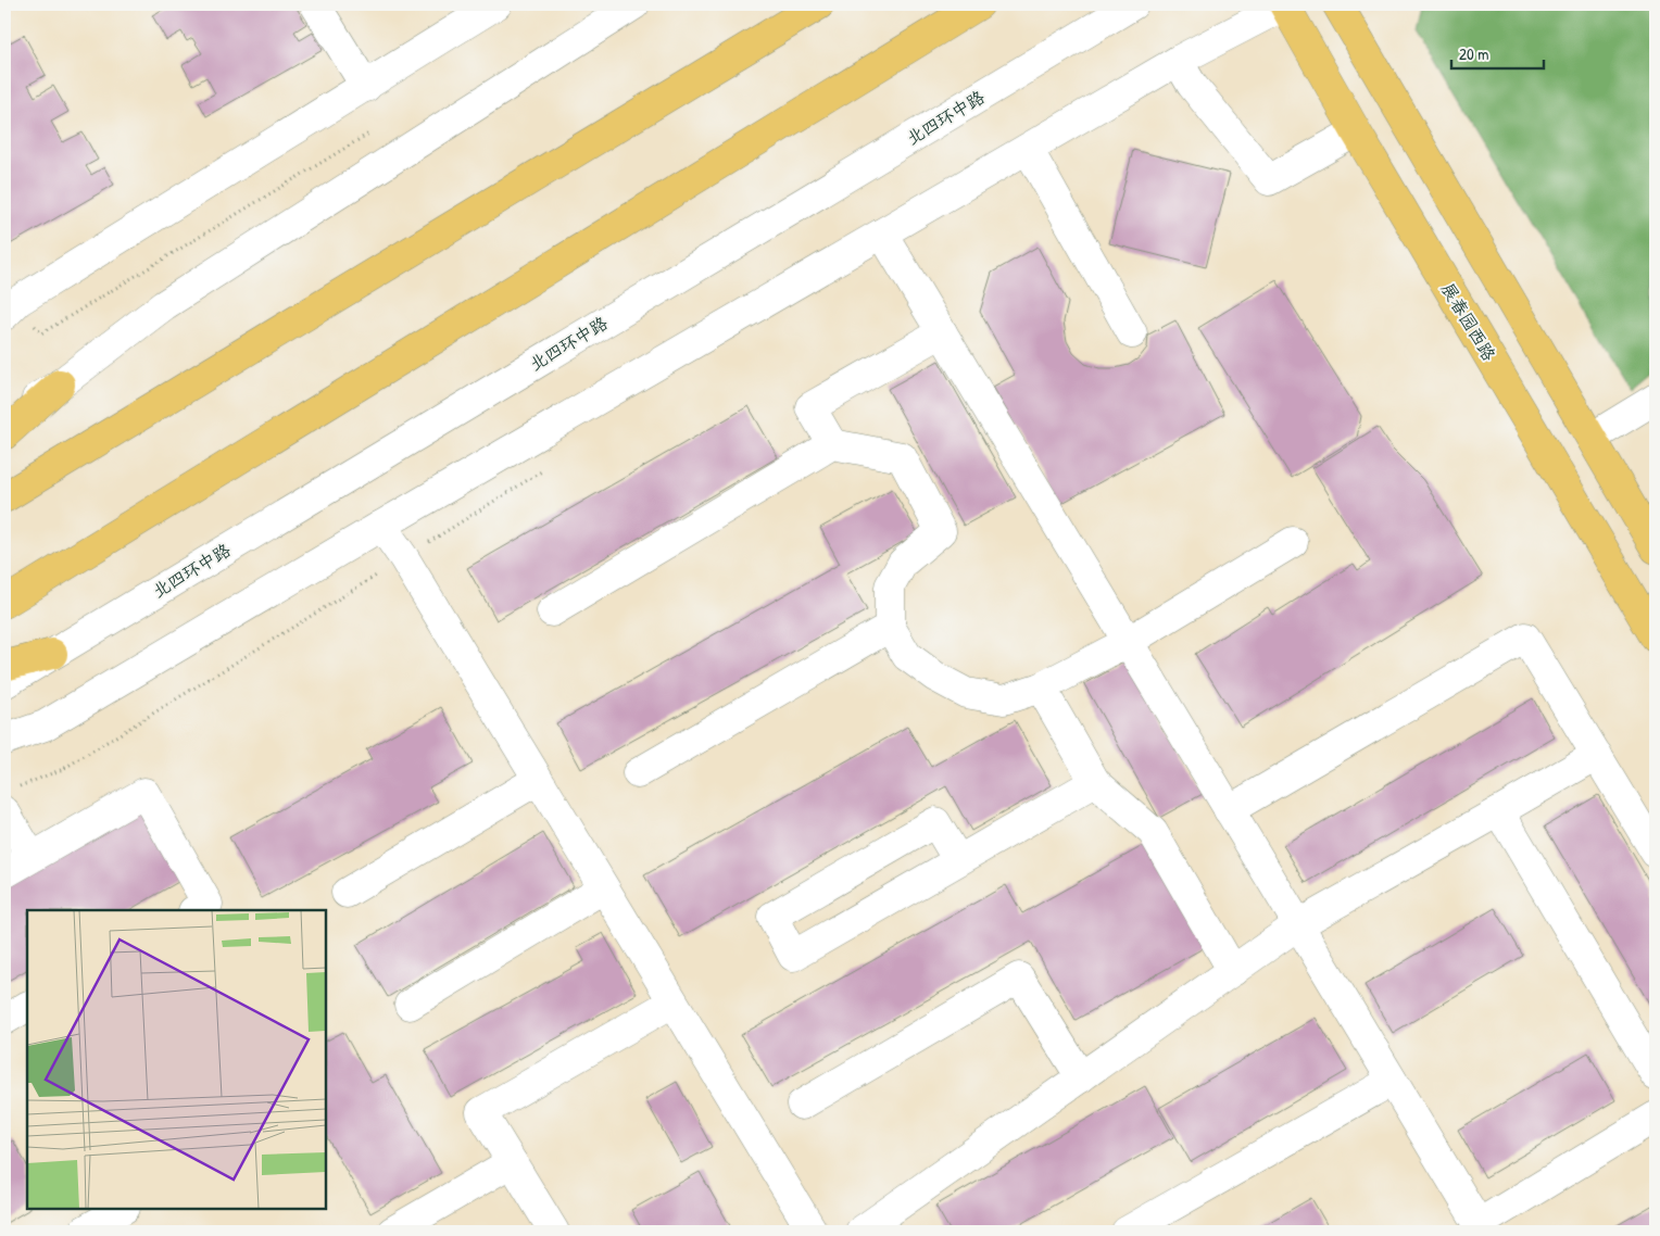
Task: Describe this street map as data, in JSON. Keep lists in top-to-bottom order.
{
  "streets": {
    "main road": ["展春园西路"],
    "street": ["北四环中路"]
  },
  "scale_bar": "20 m"
}
